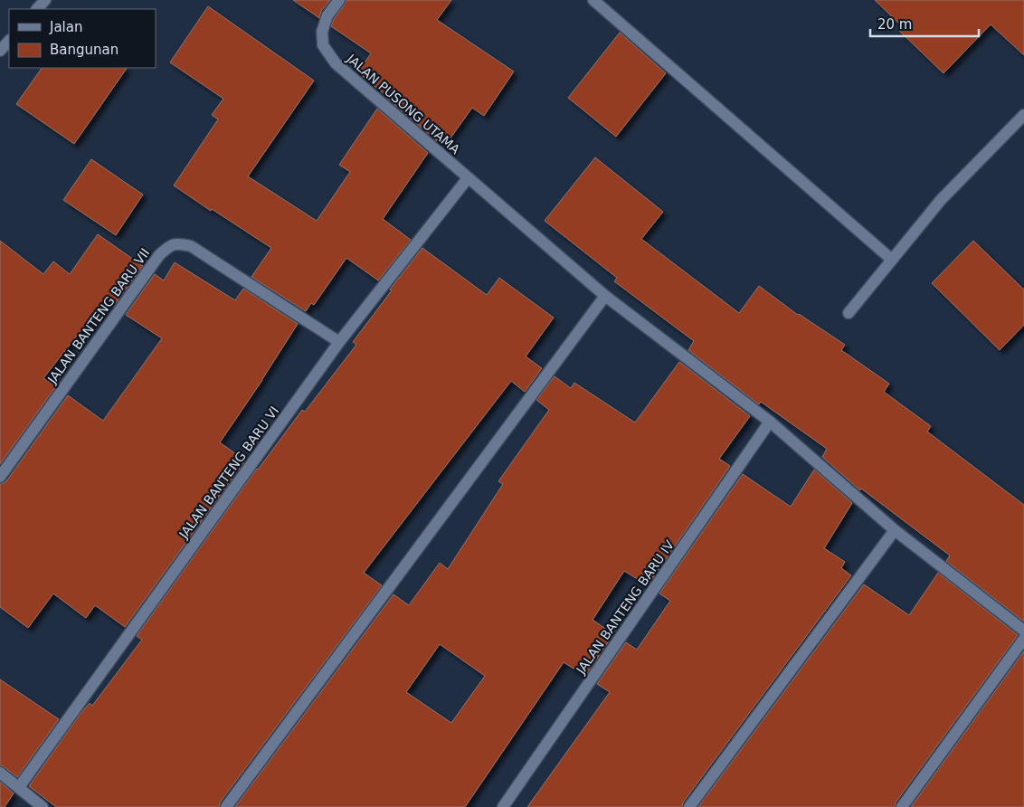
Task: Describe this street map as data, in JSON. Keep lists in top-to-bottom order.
{
  "streets": {
    "street": [
      "JALAN PUSONG UTAMA",
      "JALAN BANTENG BARU VII",
      "JALAN BANTENG BARU VI",
      "JALAN BANTENG BARU IV"
    ]
  },
  "crossings": [
    ["JALAN PUSONG UTAMA", "JALAN BANTENG BARU VI"],
    ["JALAN PUSONG UTAMA", "JALAN BANTENG BARU IV"],
    ["JALAN BANTENG BARU VII", "JALAN BANTENG BARU VI"]
  ],
  "legend": ["Jalan", "Bangunan"],
  "scale_bar": "20 m"
}
